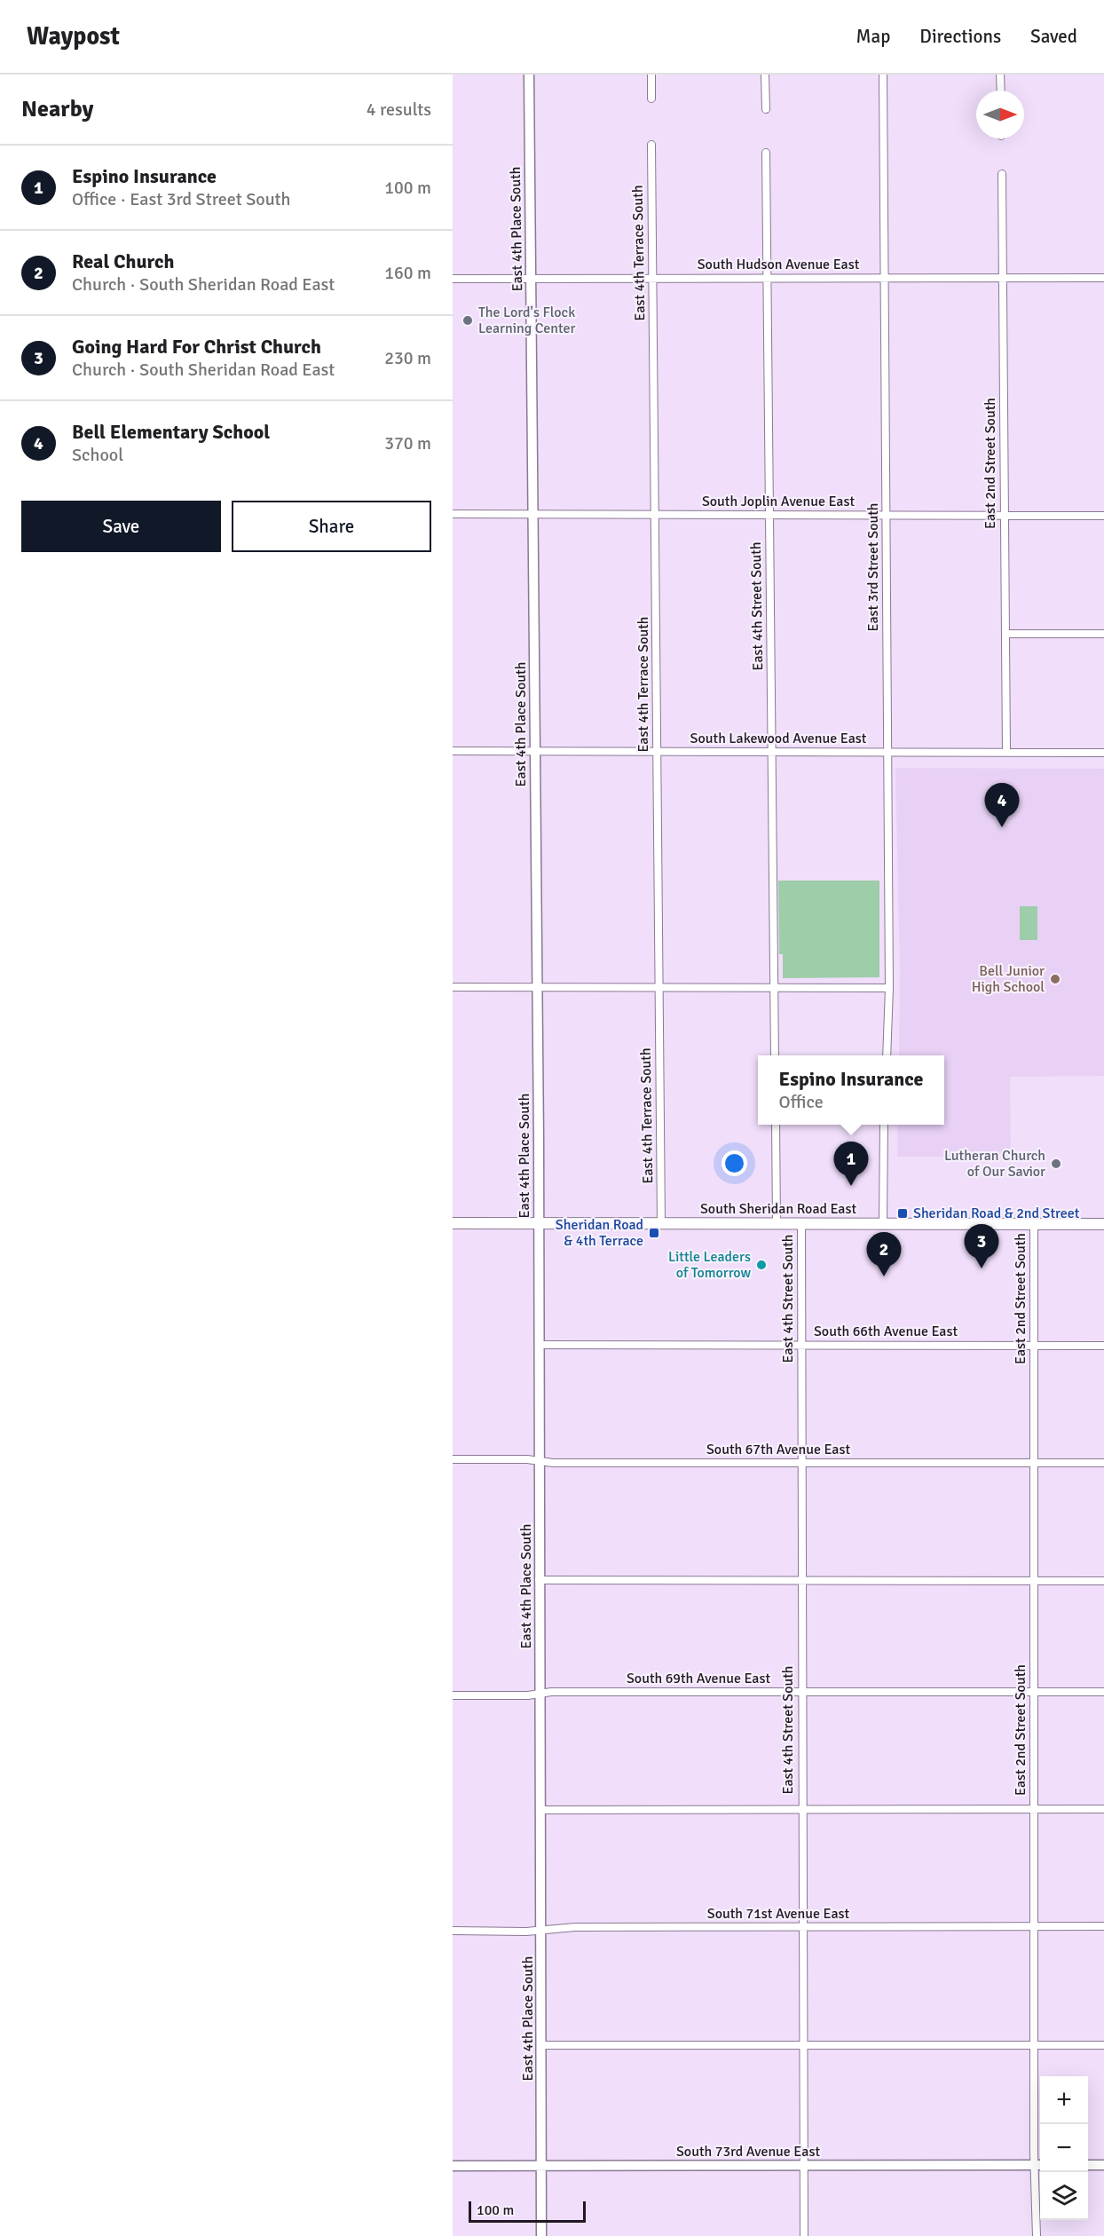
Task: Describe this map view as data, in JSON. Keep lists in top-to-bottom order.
{
  "streets": {
    "main road": ["South Sheridan Road East"],
    "street": [
      "East 4th Place South",
      "East 4th Terrace South",
      "South Hudson Avenue East",
      "East 2nd Street South",
      "South Joplin Avenue East",
      "East 3rd Street South",
      "East 4th Street South",
      "South Lakewood Avenue East",
      "South 66th Avenue East",
      "South 67th Avenue East",
      "South 69th Avenue East",
      "South 71st Avenue East",
      "South 73rd Avenue East"
    ]
  },
  "crossings": [
    ["East 4th Place South", "South Hudson Avenue East"],
    ["East 4th Place South", "South Joplin Avenue East"],
    ["East 4th Place South", "South Lakewood Avenue East"],
    ["East 4th Place South", "South Sheridan Road East"],
    ["East 4th Place South", "South 66th Avenue East"],
    ["East 4th Place South", "South 67th Avenue East"],
    ["East 4th Place South", "South 69th Avenue East"],
    ["East 4th Place South", "South 71st Avenue East"],
    ["East 4th Place South", "South 73rd Avenue East"],
    ["East 4th Terrace South", "South Hudson Avenue East"],
    ["East 4th Terrace South", "South Joplin Avenue East"],
    ["East 4th Terrace South", "South Lakewood Avenue East"],
    ["East 4th Terrace South", "South Sheridan Road East"],
    ["South Hudson Avenue East", "East 2nd Street South"],
    ["South Hudson Avenue East", "East 3rd Street South"],
    ["South Hudson Avenue East", "East 4th Street South"],
    ["East 2nd Street South", "South Joplin Avenue East"],
    ["East 2nd Street South", "South Lakewood Avenue East"],
    ["East 2nd Street South", "South Sheridan Road East"],
    ["East 2nd Street South", "South 66th Avenue East"],
    ["East 2nd Street South", "South 67th Avenue East"],
    ["East 2nd Street South", "South 69th Avenue East"],
    ["East 2nd Street South", "South 71st Avenue East"],
    ["East 2nd Street South", "South 73rd Avenue East"],
    ["South Joplin Avenue East", "East 3rd Street South"],
    ["South Joplin Avenue East", "East 4th Street South"],
    ["East 3rd Street South", "South Lakewood Avenue East"],
    ["East 4th Street South", "South Lakewood Avenue East"],
    ["East 4th Street South", "South Sheridan Road East"],
    ["East 4th Street South", "South 66th Avenue East"],
    ["East 4th Street South", "South 67th Avenue East"],
    ["East 4th Street South", "South 69th Avenue East"],
    ["East 4th Street South", "South 71st Avenue East"],
    ["East 4th Street South", "South 73rd Avenue East"]
  ],
  "places": {
    "other": [
      "The Lord's Flock Learning Center",
      "Bell Junior High School",
      "Lutheran Church of Our Savior",
      "Little Leaders of Tomorrow"
    ],
    "transit": ["Sheridan Road & 2nd Street", "Sheridan Road & 4th Terrace"]
  },
  "scale_bar": "100 m",
  "north": "right",
  "page": {
    "header": "Waypost",
    "nav": ["Map", "Directions", "Saved"],
    "heading": ["Nearby", "4 results"],
    "list": [
      {
        "mark": "1",
        "name": "Espino Insurance",
        "note": "Office · East 3rd Street South",
        "value": "100 m"
      },
      {
        "mark": "2",
        "name": "Real Church",
        "note": "Church · South Sheridan Road East",
        "value": "160 m"
      },
      {
        "mark": "3",
        "name": "Going Hard For Christ Church",
        "note": "Church · South Sheridan Road East",
        "value": "230 m"
      },
      {
        "mark": "4",
        "name": "Bell Elementary School",
        "note": "School",
        "value": "370 m"
      }
    ],
    "buttons": ["Save", "Share"],
    "pins": [
      "4",
      "1",
      "3",
      "2"
    ],
    "popup": ["Espino Insurance", "Office"],
    "map_buttons": ["+", "−"],
    "scale": "100 m"
  }
}
